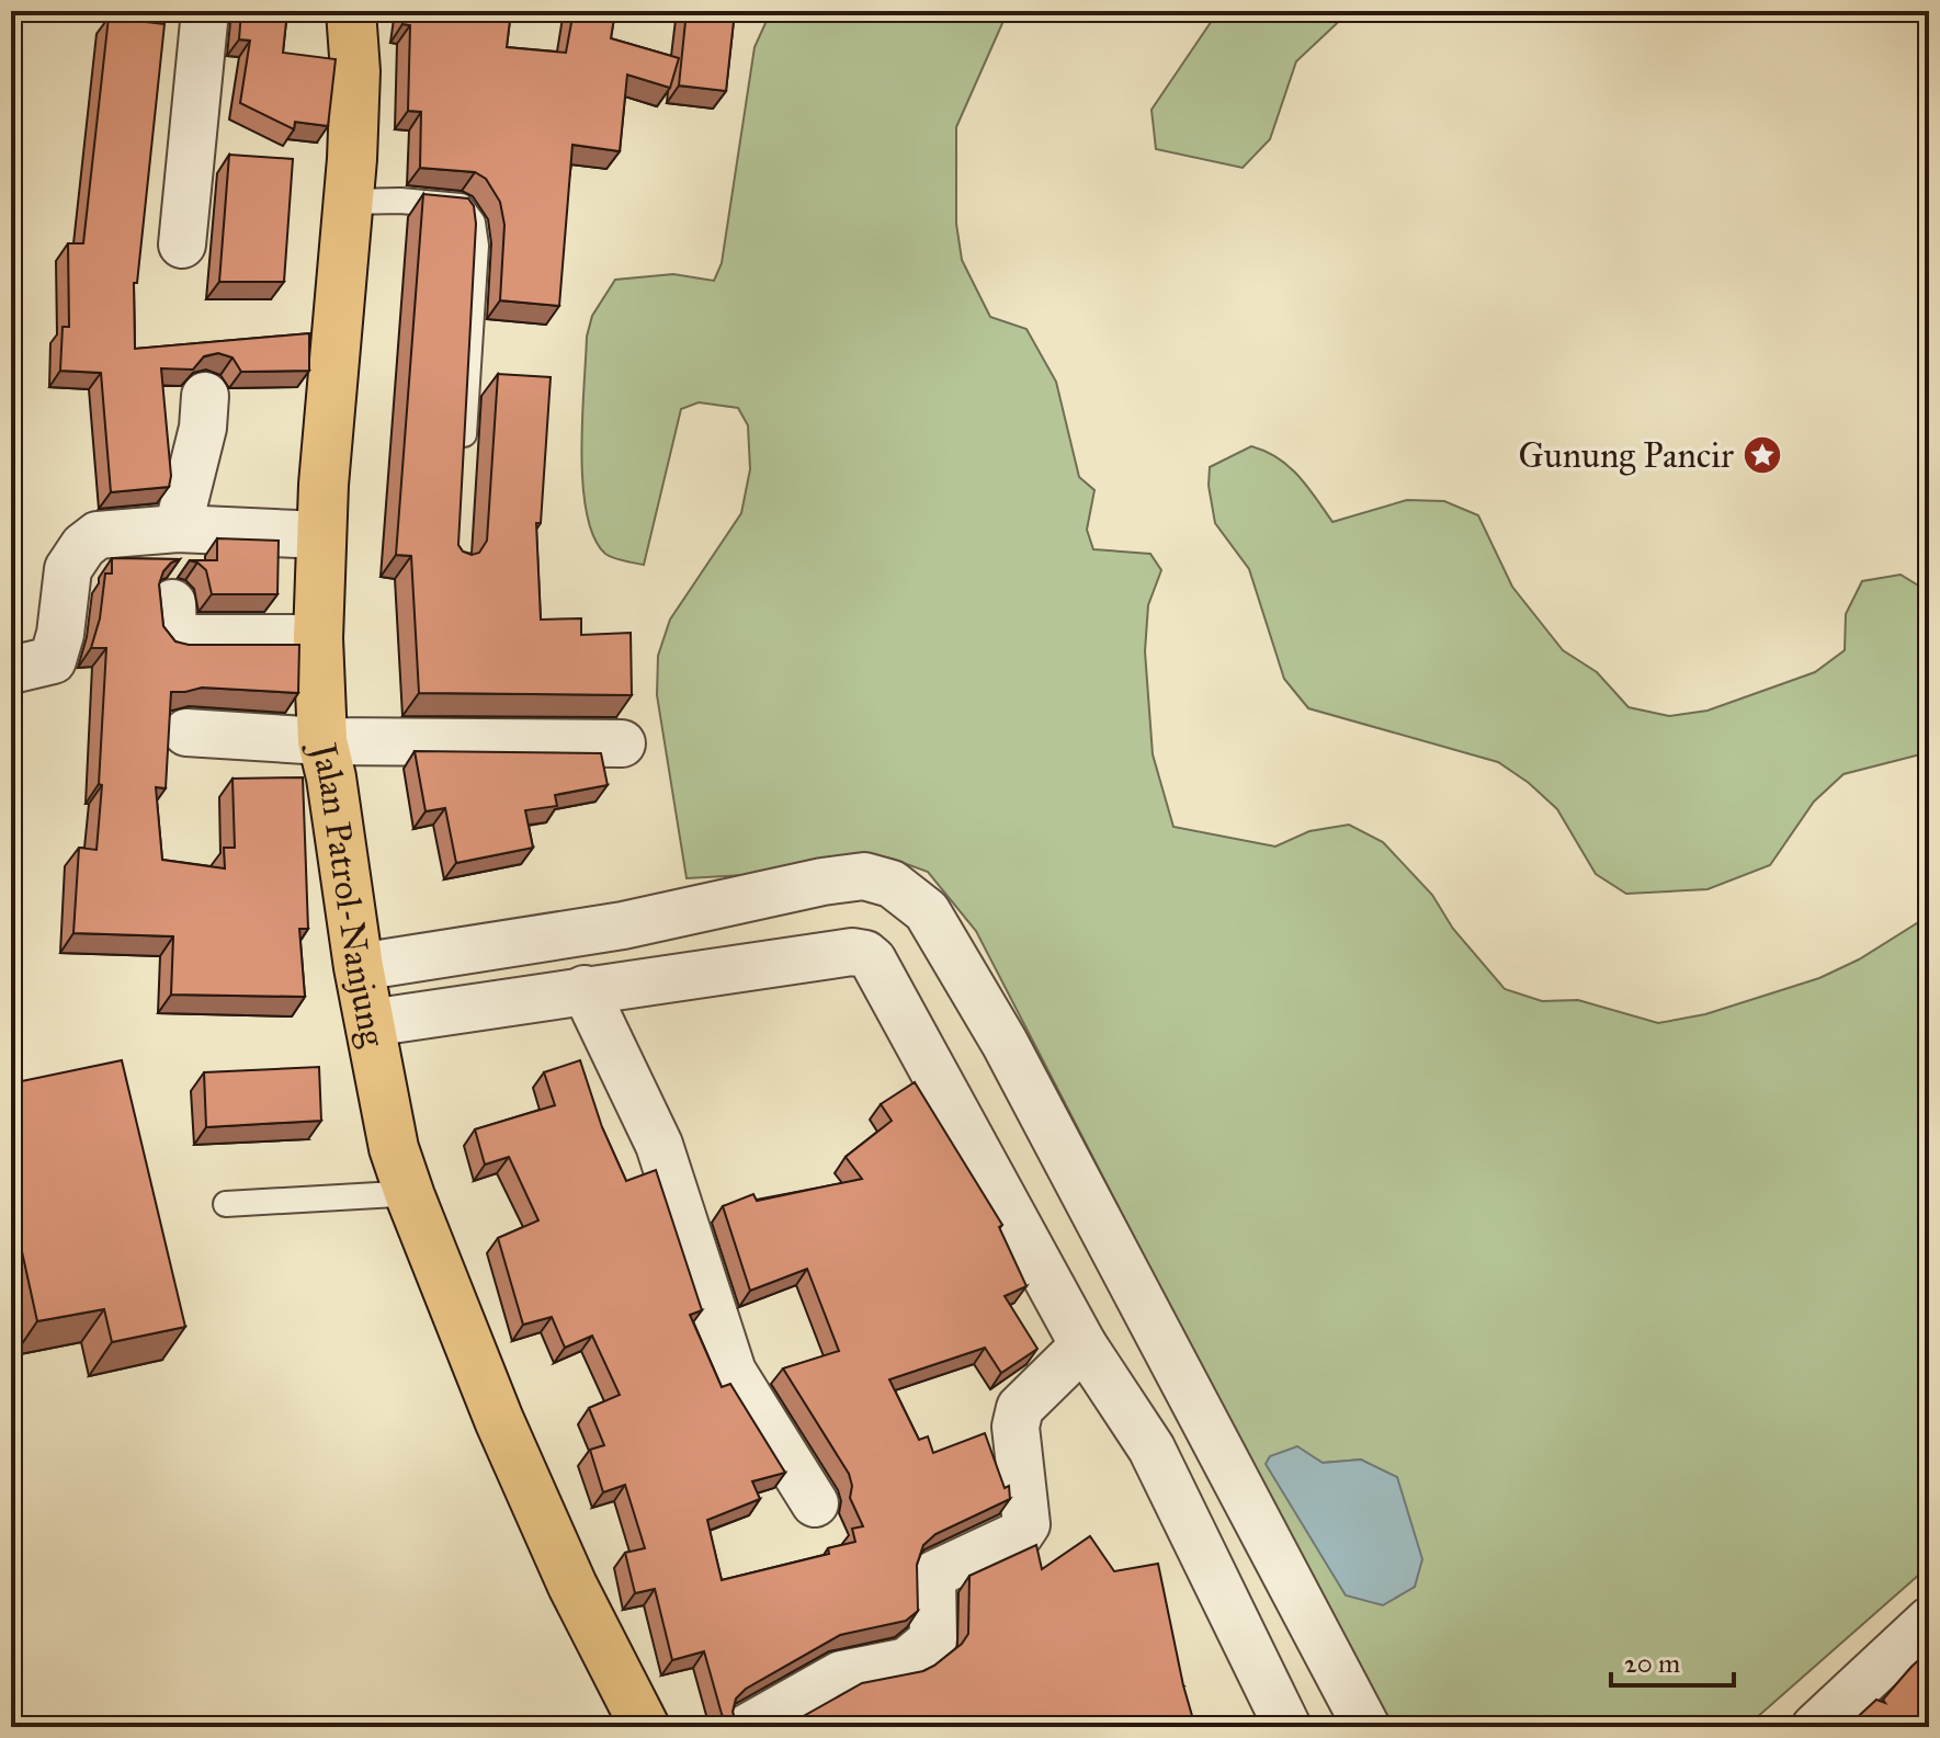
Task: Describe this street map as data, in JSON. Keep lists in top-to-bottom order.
{
  "streets": {
    "main road": ["Jalan Patrol-Nanjung"]
  },
  "places": {
    "place": ["Gunung Pancir"]
  },
  "scale_bar": "20 m"
}
